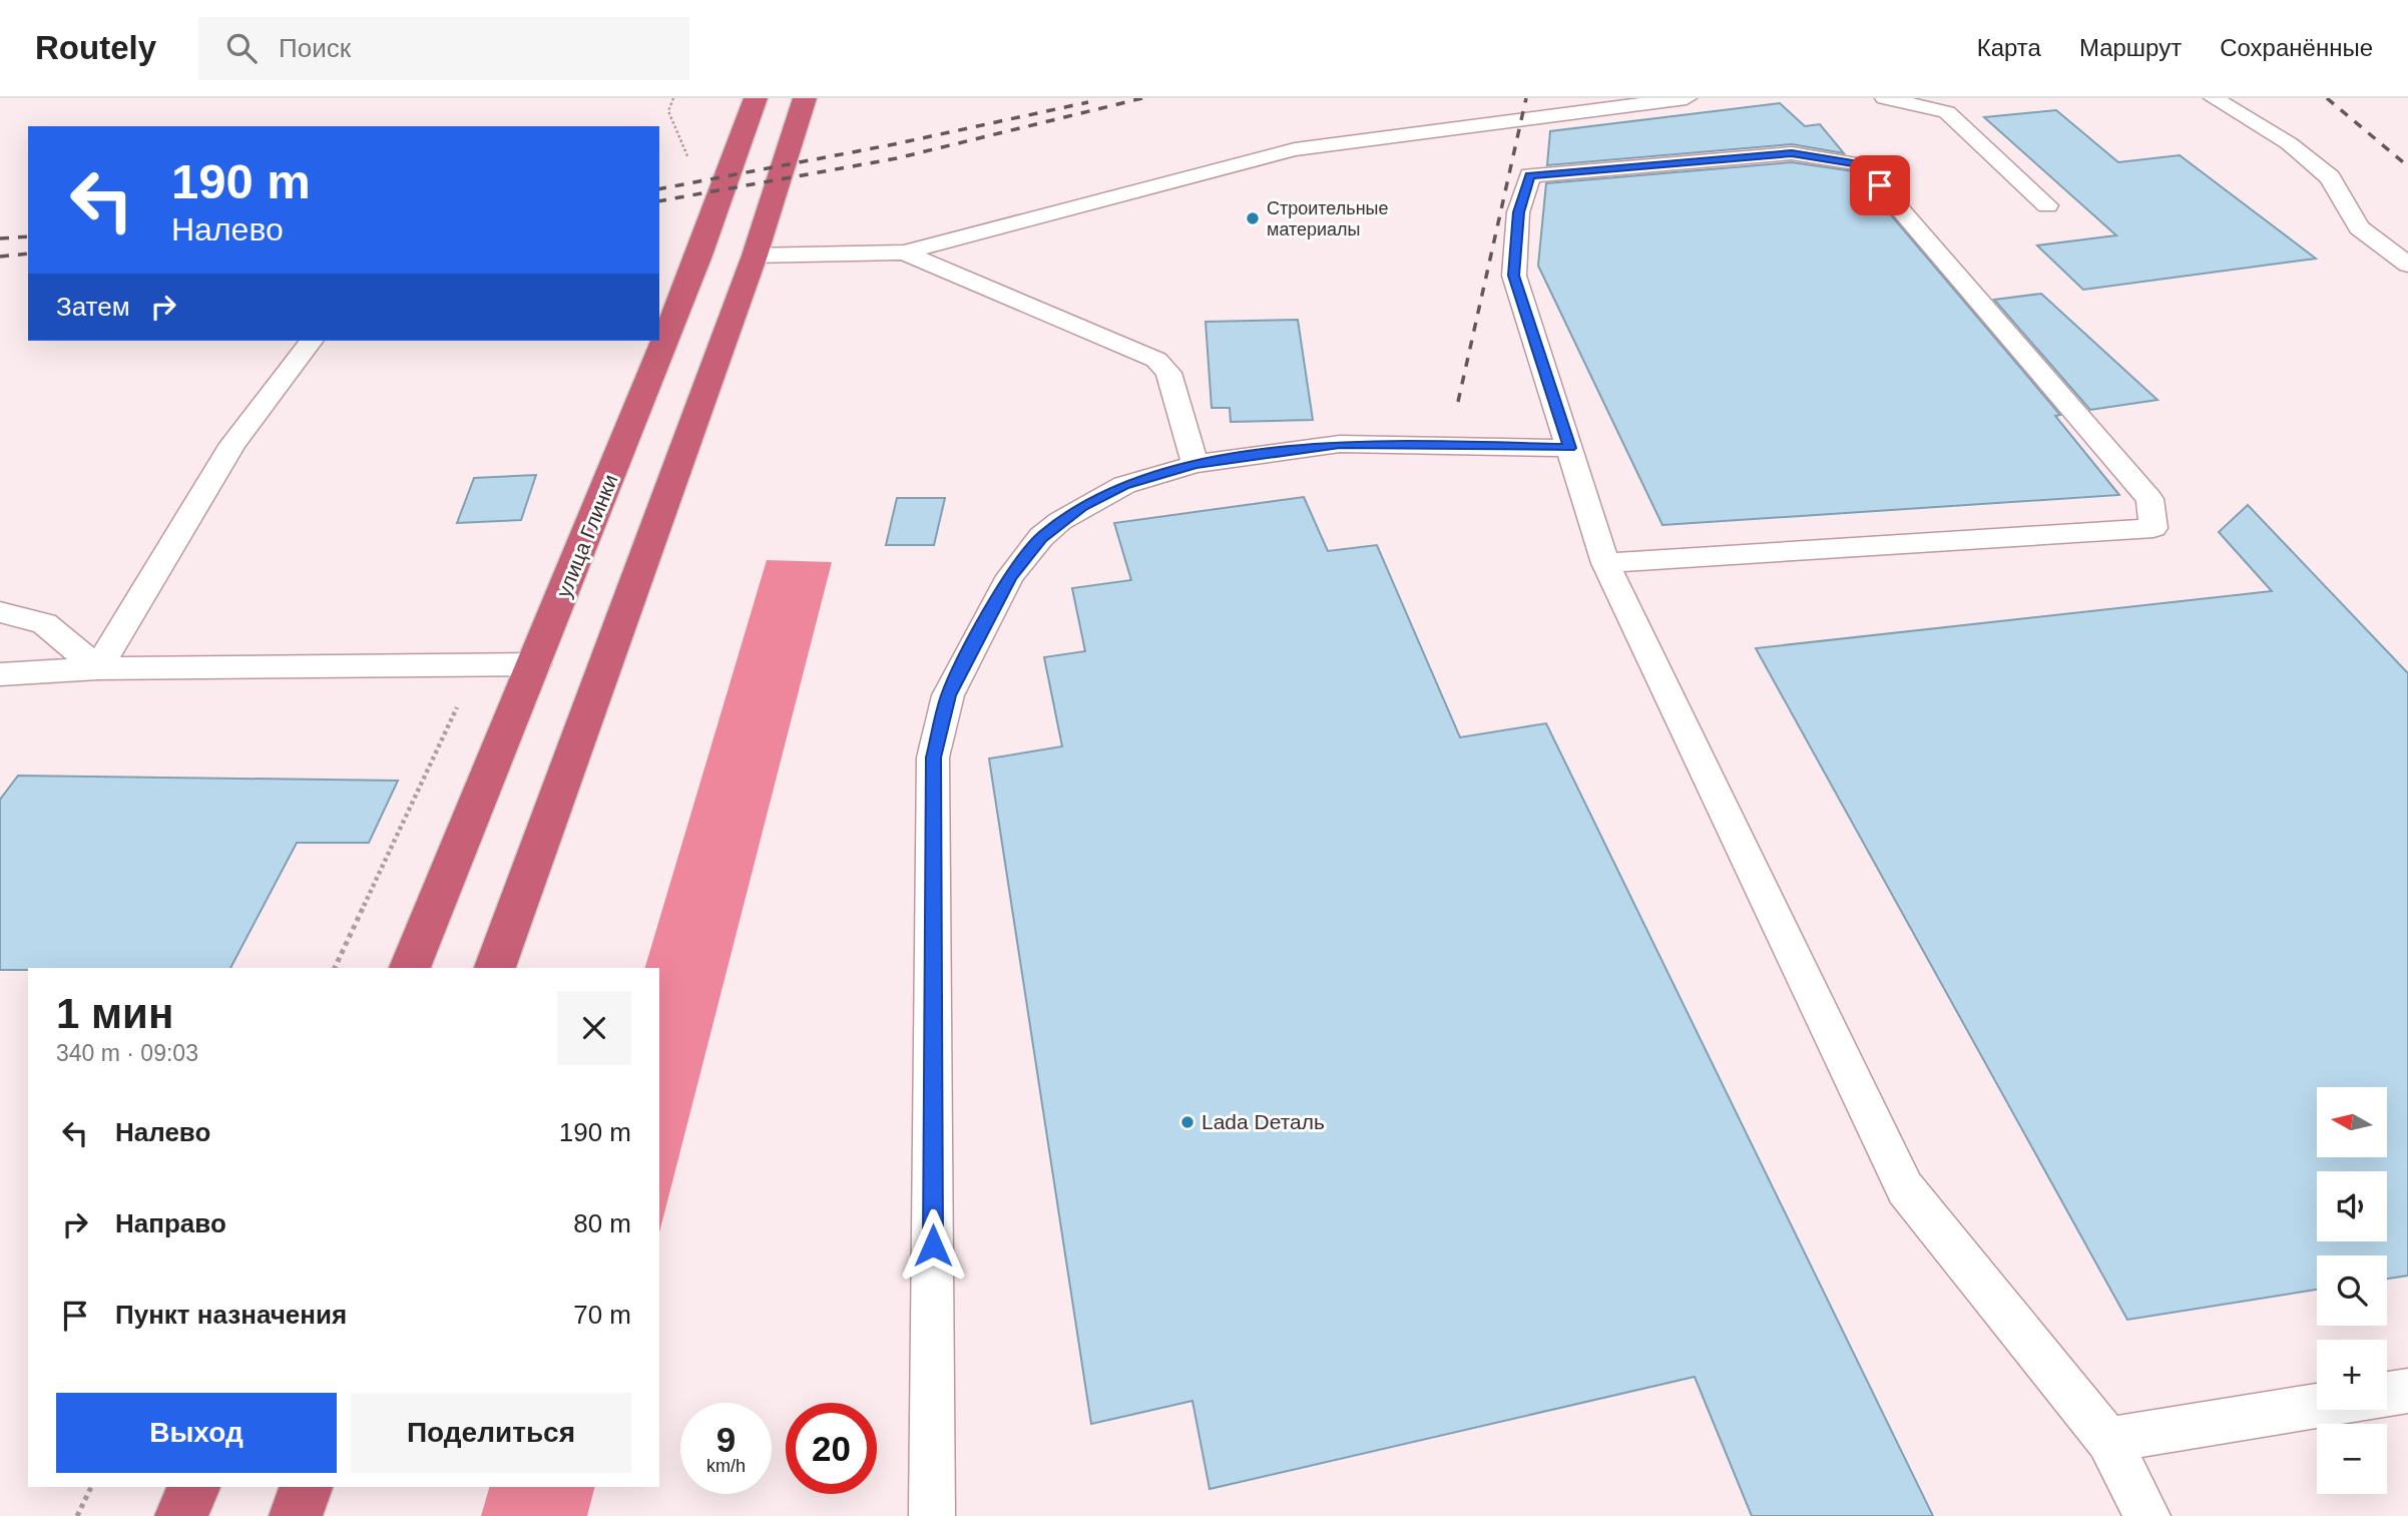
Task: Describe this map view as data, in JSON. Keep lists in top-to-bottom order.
{
  "streets": {
    "highway": ["улица Глинки"]
  },
  "places": ["Строительные материалы", "Lada Dеталь"],
  "north": "left",
  "page": {
    "header": "Routely",
    "search": "Поиск",
    "nav": ["Карта", "Маршрут", "Сохранённые"],
    "turn": ["190 m", "Налево"],
    "then": "Затем",
    "heading": ["1 мин", "340 m · 09:03"],
    "map_buttons": ["+", "−"],
    "list": [
      {
        "name": "Налево",
        "value": "190 m"
      },
      {
        "name": "Направо",
        "value": "80 m"
      },
      {
        "name": "Пункт назначения",
        "value": "70 m"
      }
    ],
    "buttons": ["Выход", "Поделиться"],
    "speed": "9 km/h",
    "limit": "20"
  }
}
